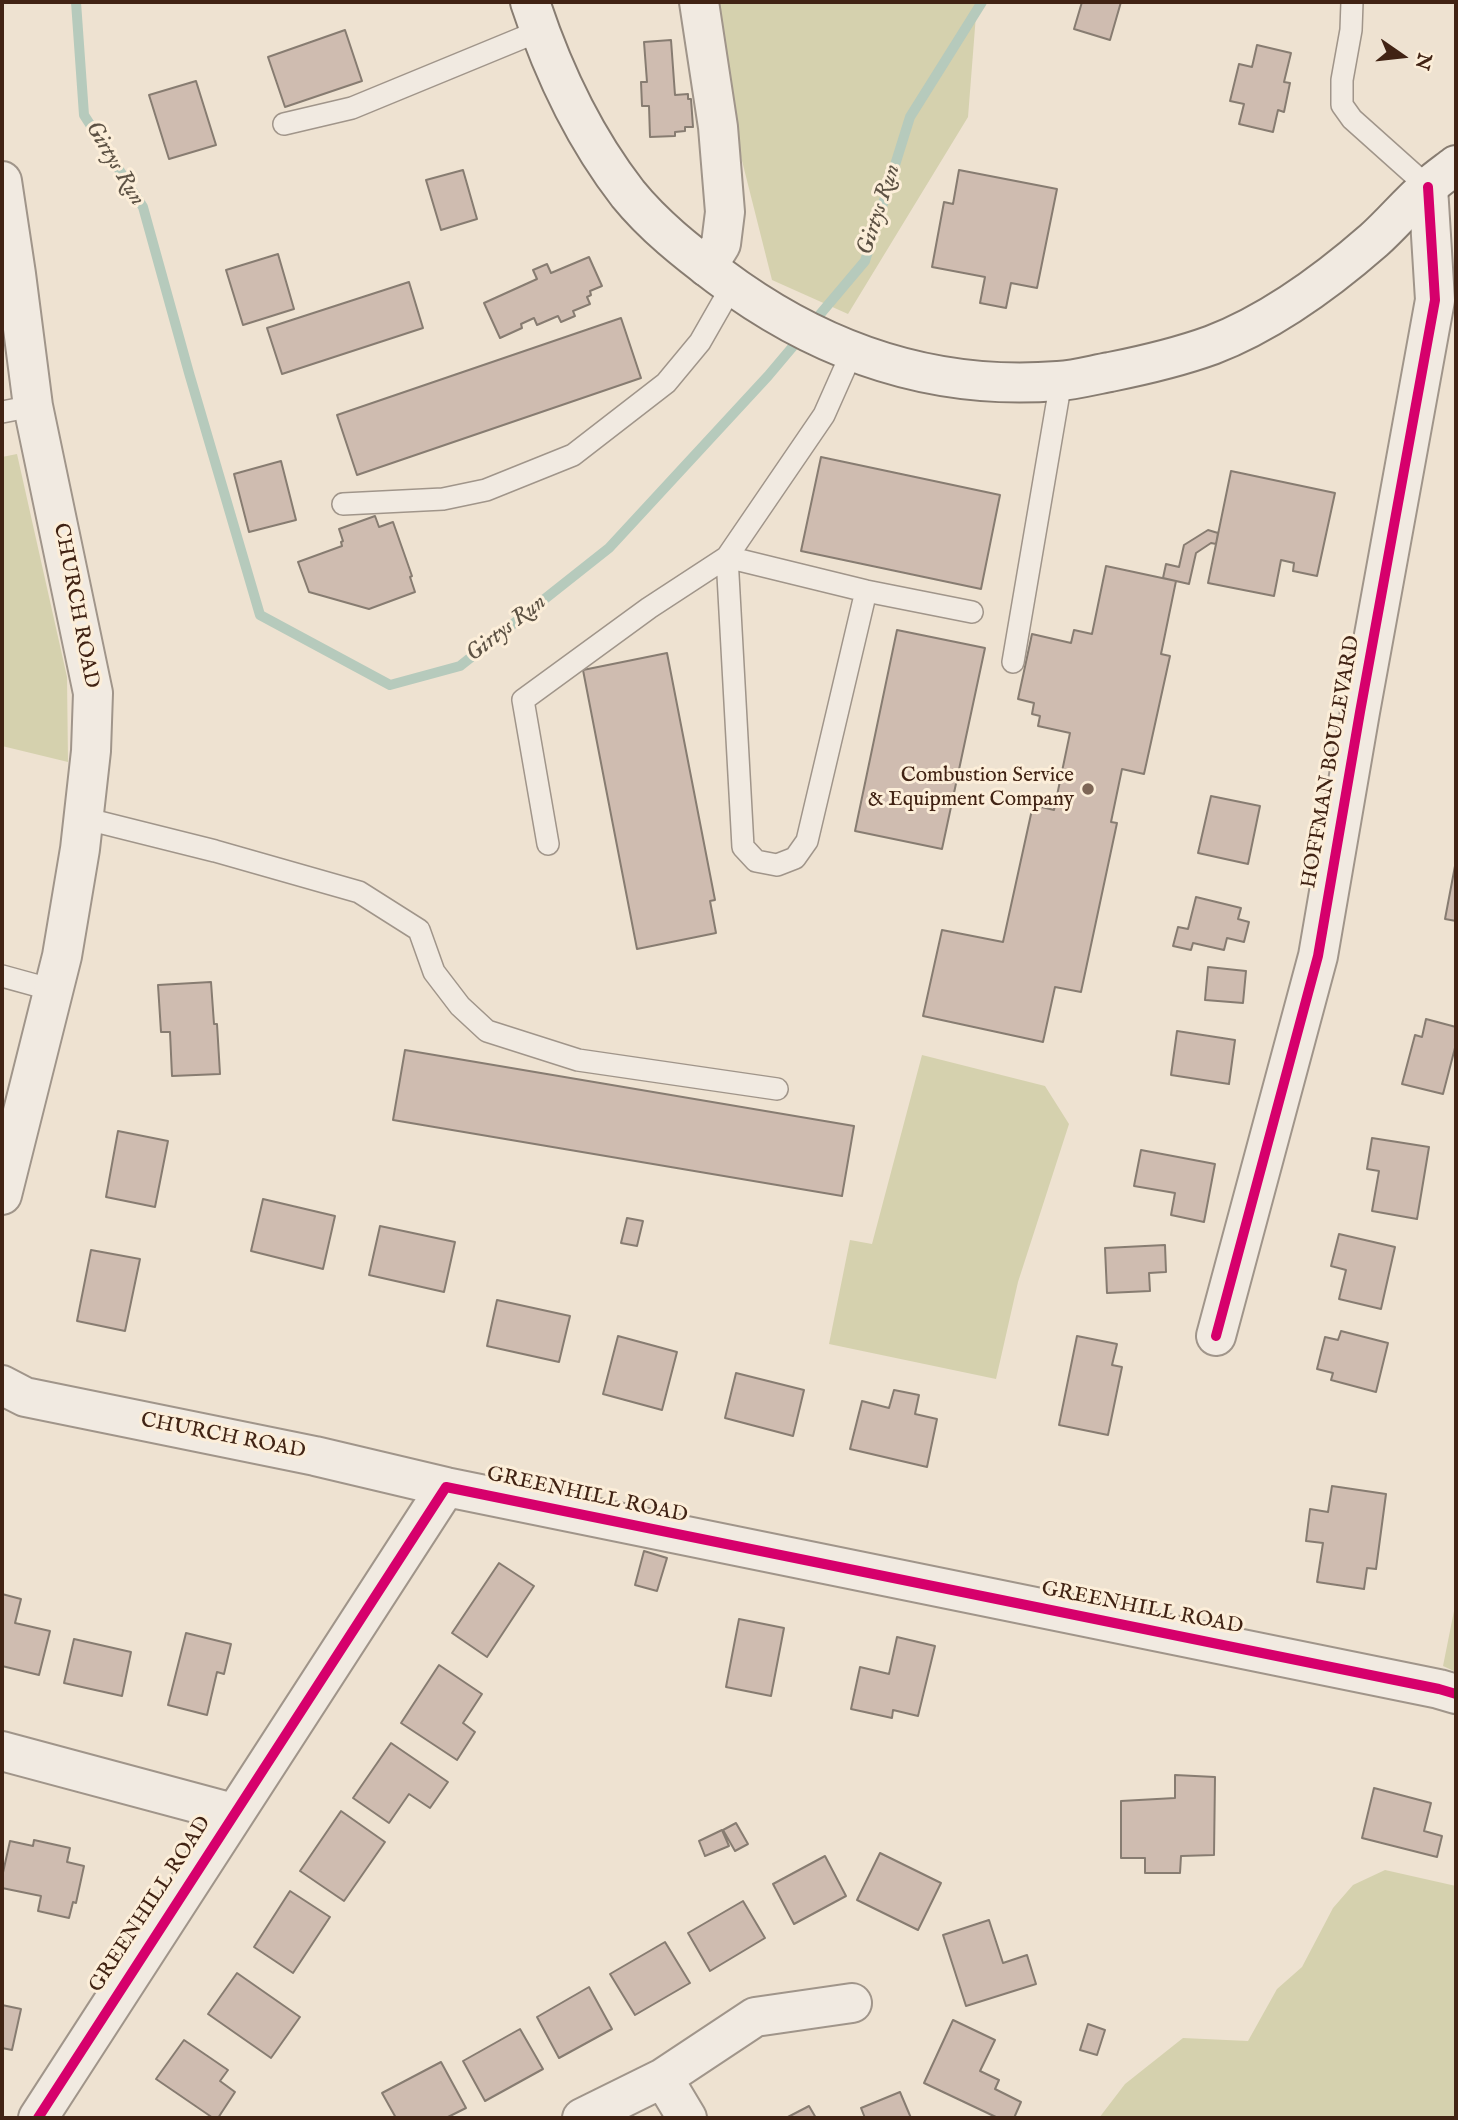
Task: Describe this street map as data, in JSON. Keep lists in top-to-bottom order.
{
  "streets": {
    "street": ["CHURCH ROAD", "HOFFMAN BOULEVARD", "GREENHILL ROAD"]
  },
  "crossings": [
    ["CHURCH ROAD", "GREENHILL ROAD"]
  ],
  "water": ["Girtys Run"],
  "places": ["Combustion Service & Equipment Company"],
  "north": "right"
}
